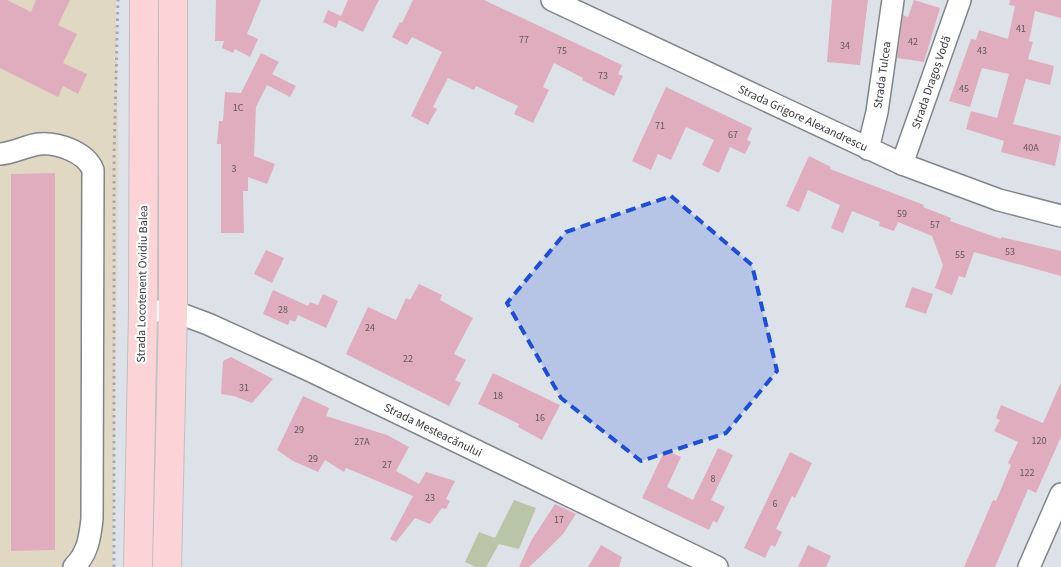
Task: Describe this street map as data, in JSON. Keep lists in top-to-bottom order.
{
  "streets": {
    "main road": ["Strada Locotenent Ovidiu Balea"],
    "street": [
      "Strada Tulcea",
      "Strada Dragoș Vodă",
      "Strada Grigore Alexandrescu",
      "Strada Mesteacănului"
    ]
  },
  "crossings": [
    ["Strada Tulcea", "Strada Grigore Alexandrescu"],
    ["Strada Dragoș Vodă", "Strada Grigore Alexandrescu"],
    ["Strada Locotenent Ovidiu Balea", "Strada Mesteacănului"]
  ],
  "house_numbers": [
    "41",
    "77",
    "42",
    "34",
    "75",
    "43",
    "73",
    "45",
    "1C",
    "71",
    "67",
    "40A",
    "3",
    "59",
    "57",
    "53",
    "55",
    "28",
    "24",
    "22",
    "31",
    "18",
    "16",
    "29",
    "120",
    "27A",
    "29",
    "27",
    "122",
    "8",
    "23",
    "6",
    "17"
  ]
}
